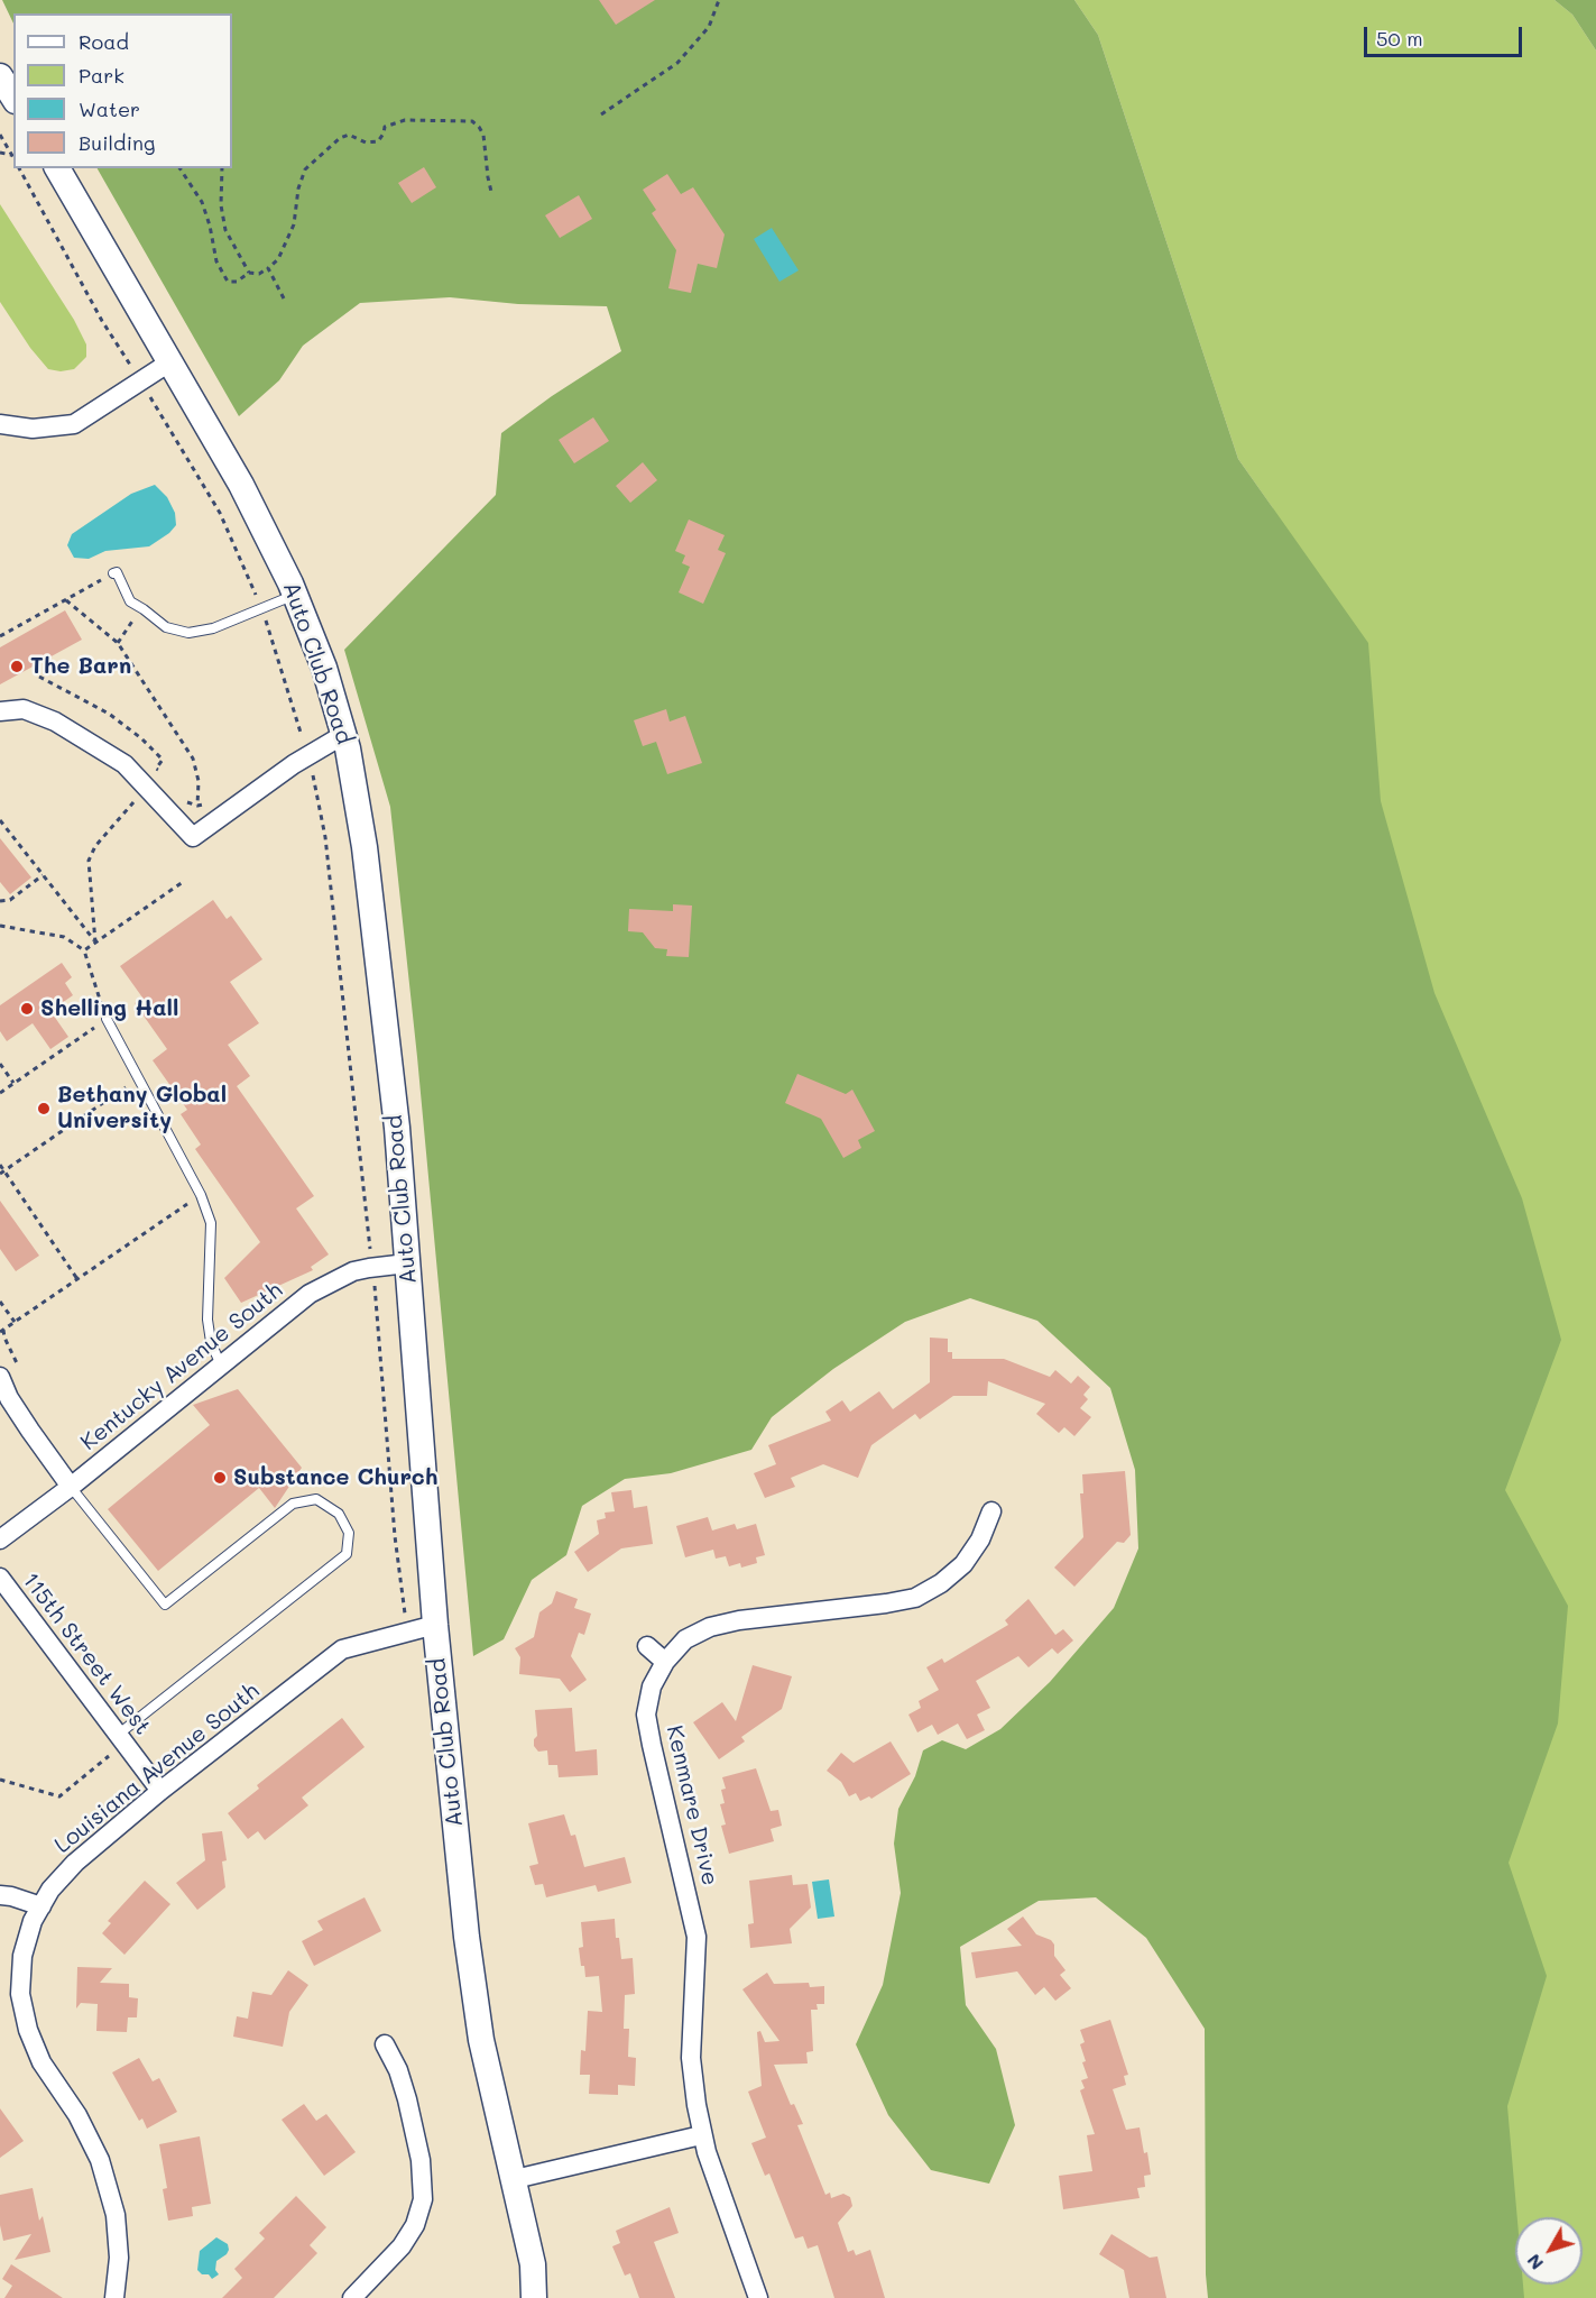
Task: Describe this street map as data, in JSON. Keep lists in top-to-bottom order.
{
  "streets": {
    "street": [
      "Auto Club Road",
      "Kentucky Avenue South",
      "115th Street West",
      "Louisiana Avenue South",
      "Kenmare Drive"
    ]
  },
  "crossings": [
    ["Auto Club Road", "Kentucky Avenue South"],
    ["Auto Club Road", "Louisiana Avenue South"],
    ["115th Street West", "Louisiana Avenue South"]
  ],
  "places": [
    "The Barn",
    "Shelling Hall",
    "Bethany Global University",
    "Substance Church"
  ],
  "legend": [
    "Road",
    "Park",
    "Water",
    "Building"
  ],
  "scale_bar": "50 m",
  "north": "bottom left"
}
